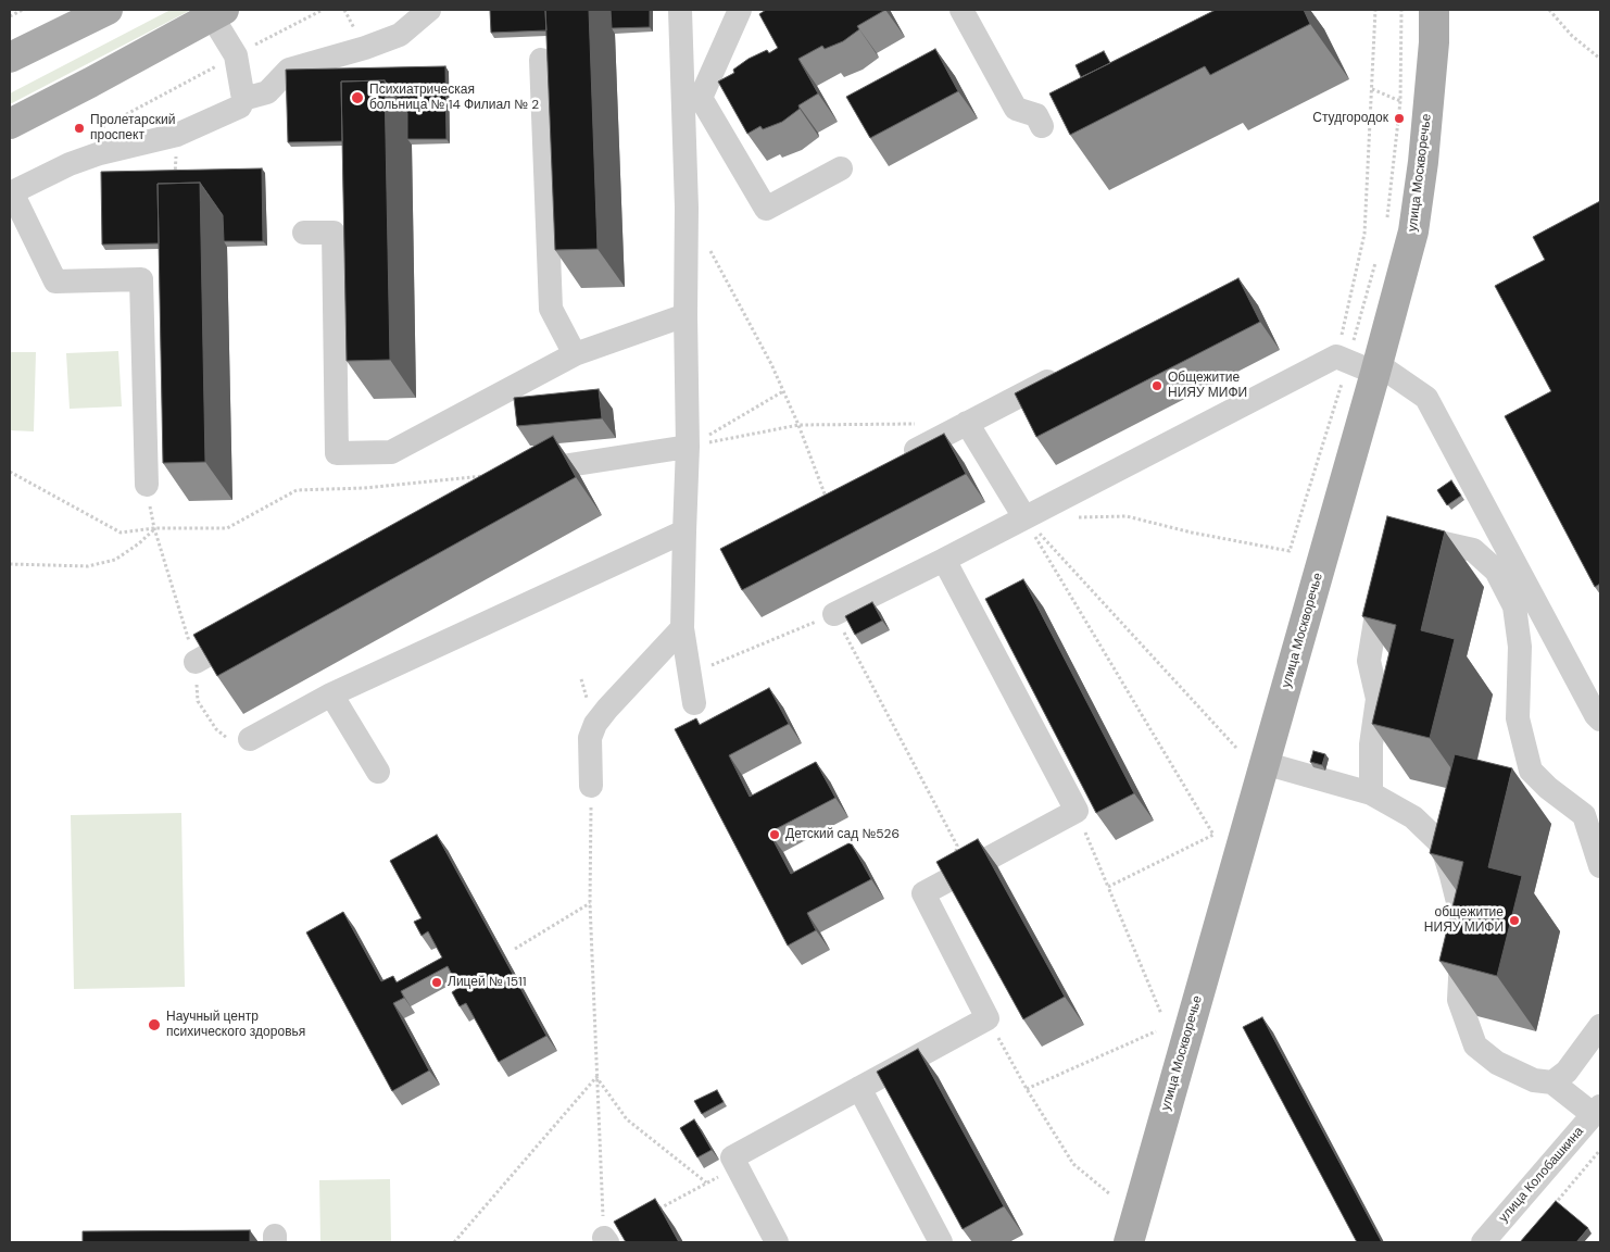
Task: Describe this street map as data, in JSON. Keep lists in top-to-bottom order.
{
  "streets": {
    "main road": ["улица Москворечье"],
    "street": ["улица Колобашкина"]
  },
  "places": [
    "Психиатрическая больница № 14 Филиал № 2",
    "Студгородок",
    "Пролетарский проспект",
    "Общежитие НИЯУ МИФИ",
    "Детский сад №526",
    "общежитие НИЯУ МИФИ",
    "Лицей № 1511",
    "Научный центр психического здоровья"
  ]
}
